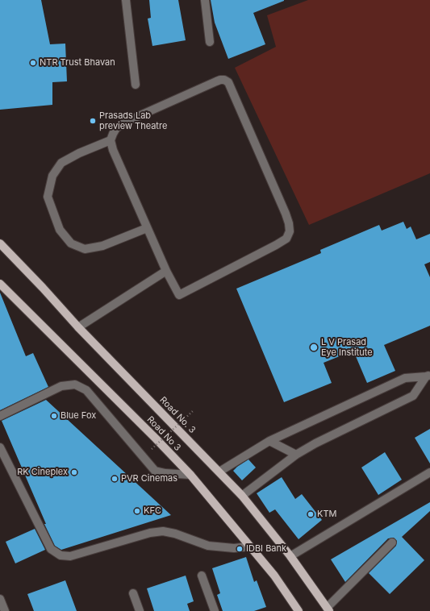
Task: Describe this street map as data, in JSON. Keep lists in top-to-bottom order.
{
  "streets": {
    "main road": ["Road No. 3", "Road No 3"]
  },
  "places": [
    "NTR Trust Bhavan",
    "Prasads Lab preview Theatre",
    "L V Prasad Eye Institute",
    "Blue Fox",
    "RK Cineplex",
    "PVR Cinemas",
    "KFC",
    "KTM",
    "IDBI Bank"
  ]
}
